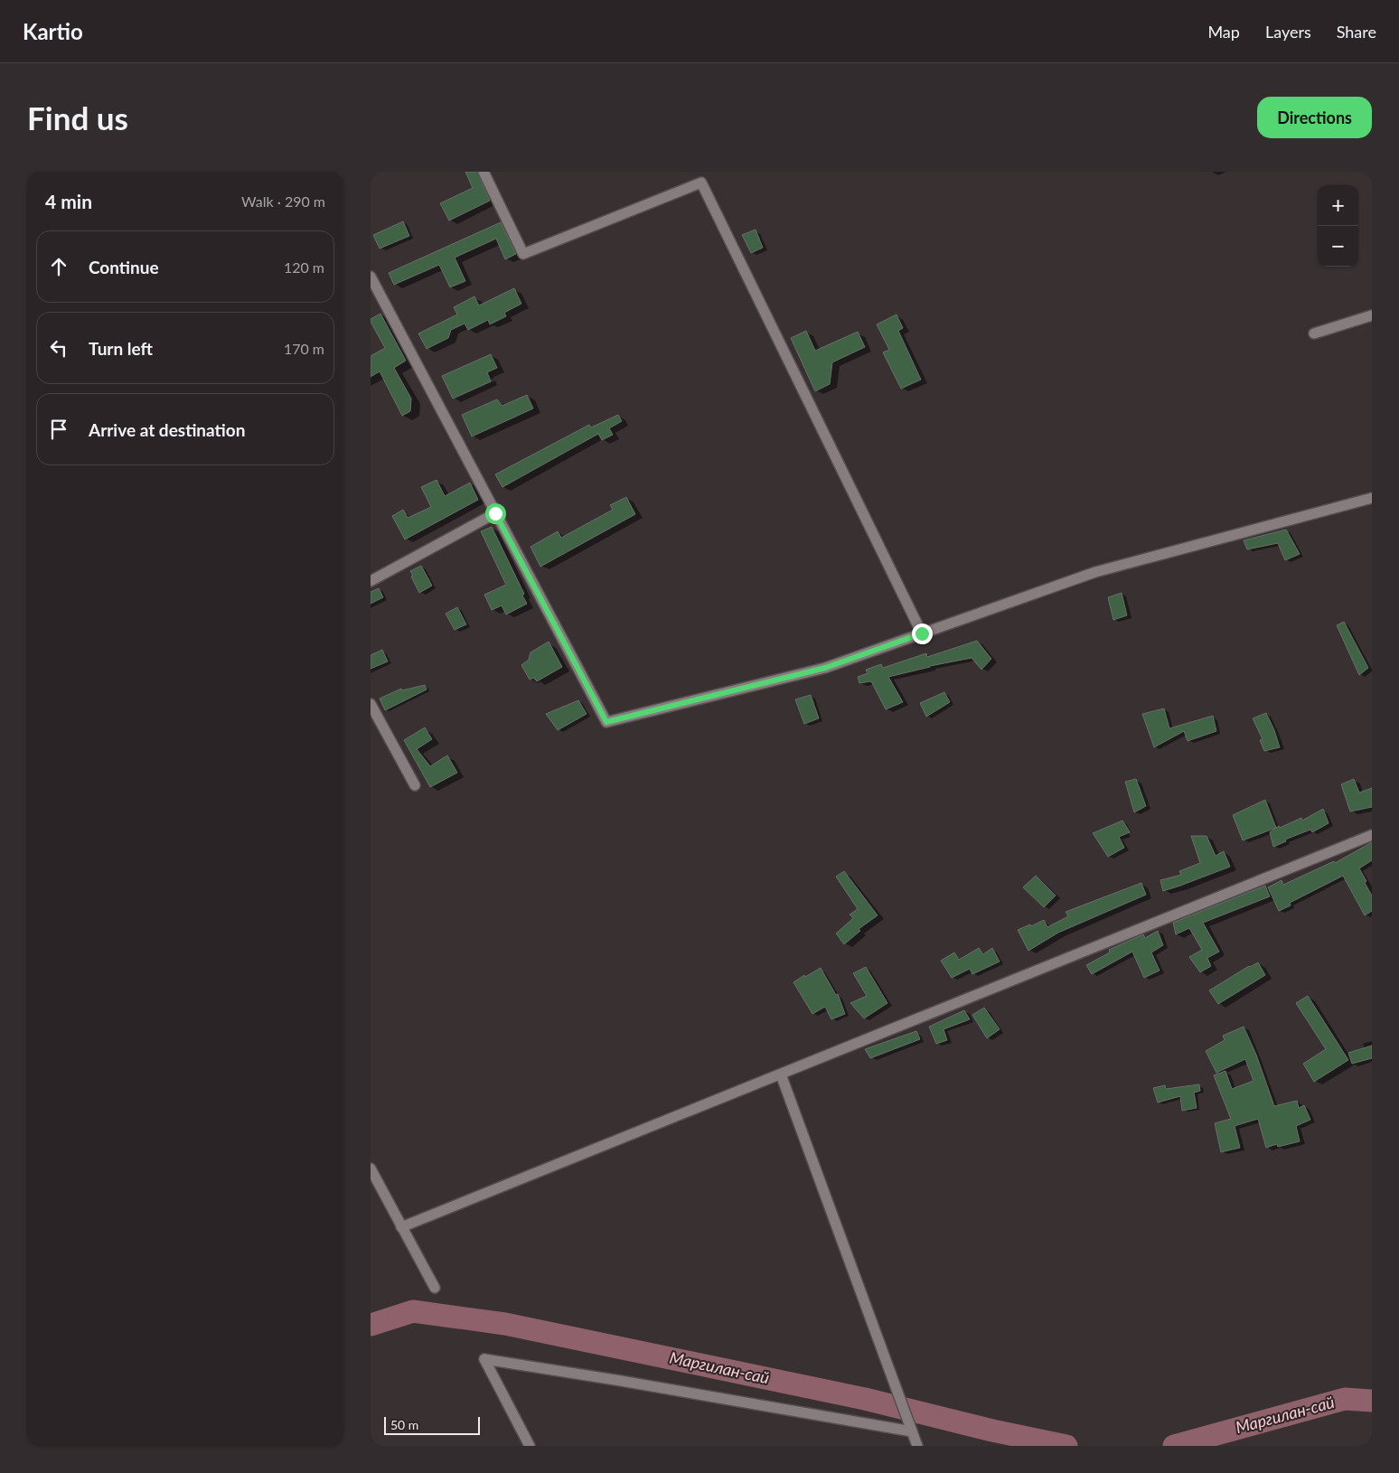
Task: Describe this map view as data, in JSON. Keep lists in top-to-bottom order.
{
  "water": ["Маргилан-сай"],
  "scale_bar": "50 m",
  "page": {
    "header": "Kartio",
    "nav": ["Map", "Layers", "Share"],
    "buttons": "Directions",
    "title": "Find us",
    "heading": ["4 min", "Walk · 290 m"],
    "map_buttons": ["+", "−"],
    "list": [
      ["Continue", "120 m"],
      ["Turn left", "170 m"],
      "Arrive at destination"
    ],
    "scale": "50 m"
  }
}
